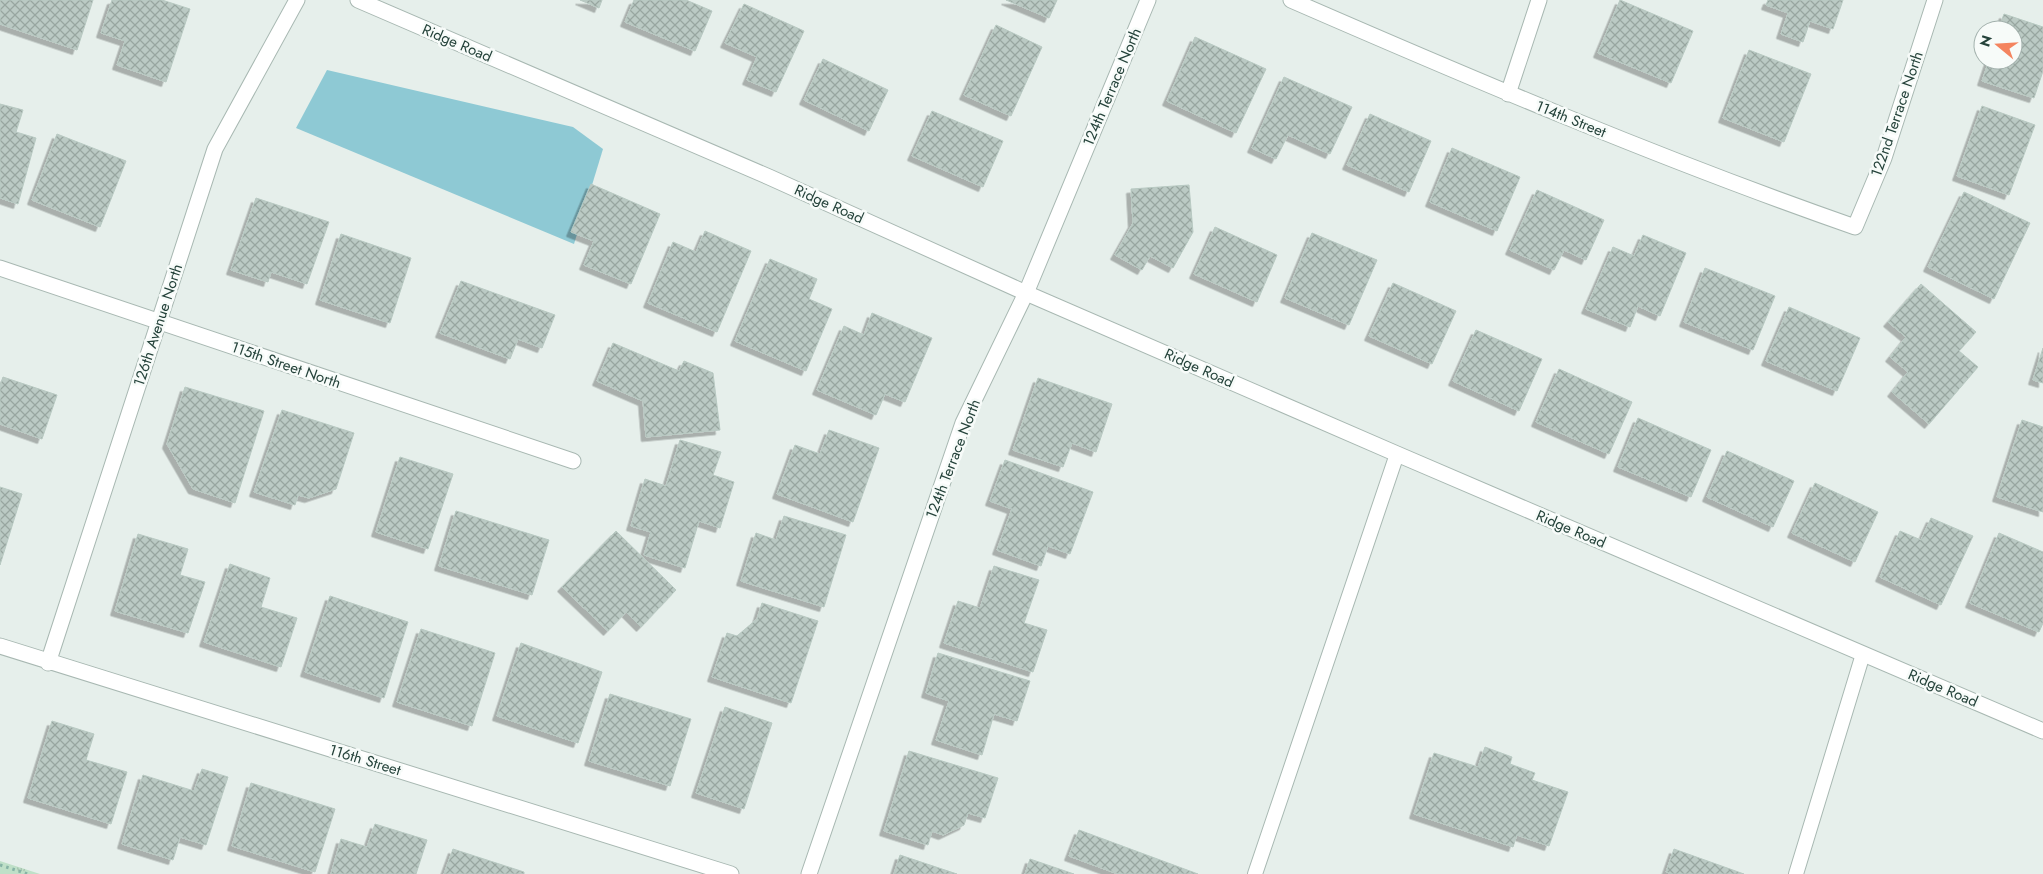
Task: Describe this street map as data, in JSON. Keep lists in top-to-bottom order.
{
  "streets": {
    "street": [
      "Ridge Road",
      "124th Terrace North",
      "122nd Terrace North",
      "114th Street",
      "126th Avenue North",
      "115th Street North",
      "116th Street"
    ]
  },
  "crossings": [
    ["Ridge Road", "124th Terrace North"],
    ["122nd Terrace North", "114th Street"],
    ["126th Avenue North", "115th Street North"],
    ["126th Avenue North", "116th Street"]
  ],
  "north": "left"
}
